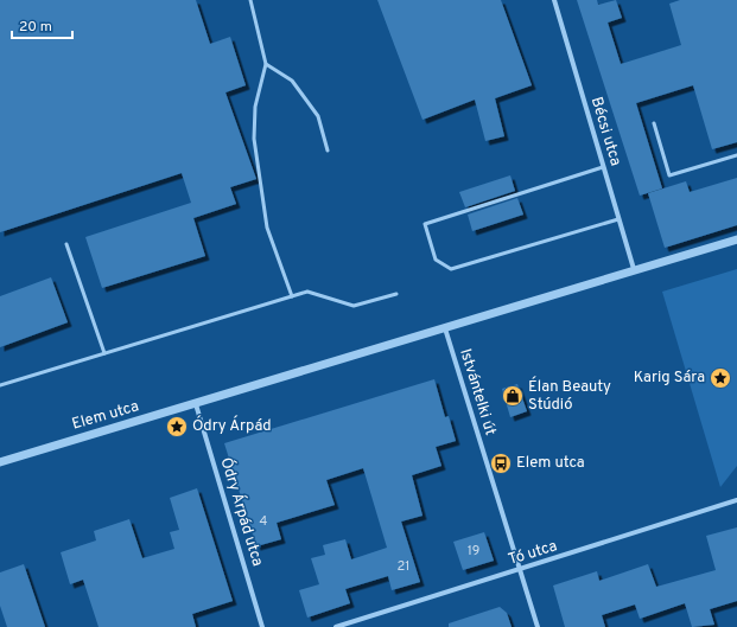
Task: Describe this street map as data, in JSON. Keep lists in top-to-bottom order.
{
  "streets": {
    "street": [
      "Bécsi utca",
      "Istvántelki út",
      "Elem utca",
      "Ódry Árpád utca",
      "Tó utca"
    ]
  },
  "crossings": [
    ["Bécsi utca", "Elem utca"],
    ["Istvántelki út", "Elem utca"],
    ["Istvántelki út", "Tó utca"],
    ["Elem utca", "Ódry Árpád utca"]
  ],
  "places": {
    "place": ["Karig Sára", "Ódry Árpád"],
    "shop": ["Élan Beauty Stúdió"],
    "bus stop": ["Elem utca"]
  },
  "house_numbers": ["4", "19", "21"],
  "scale_bar": "20 m"
}
